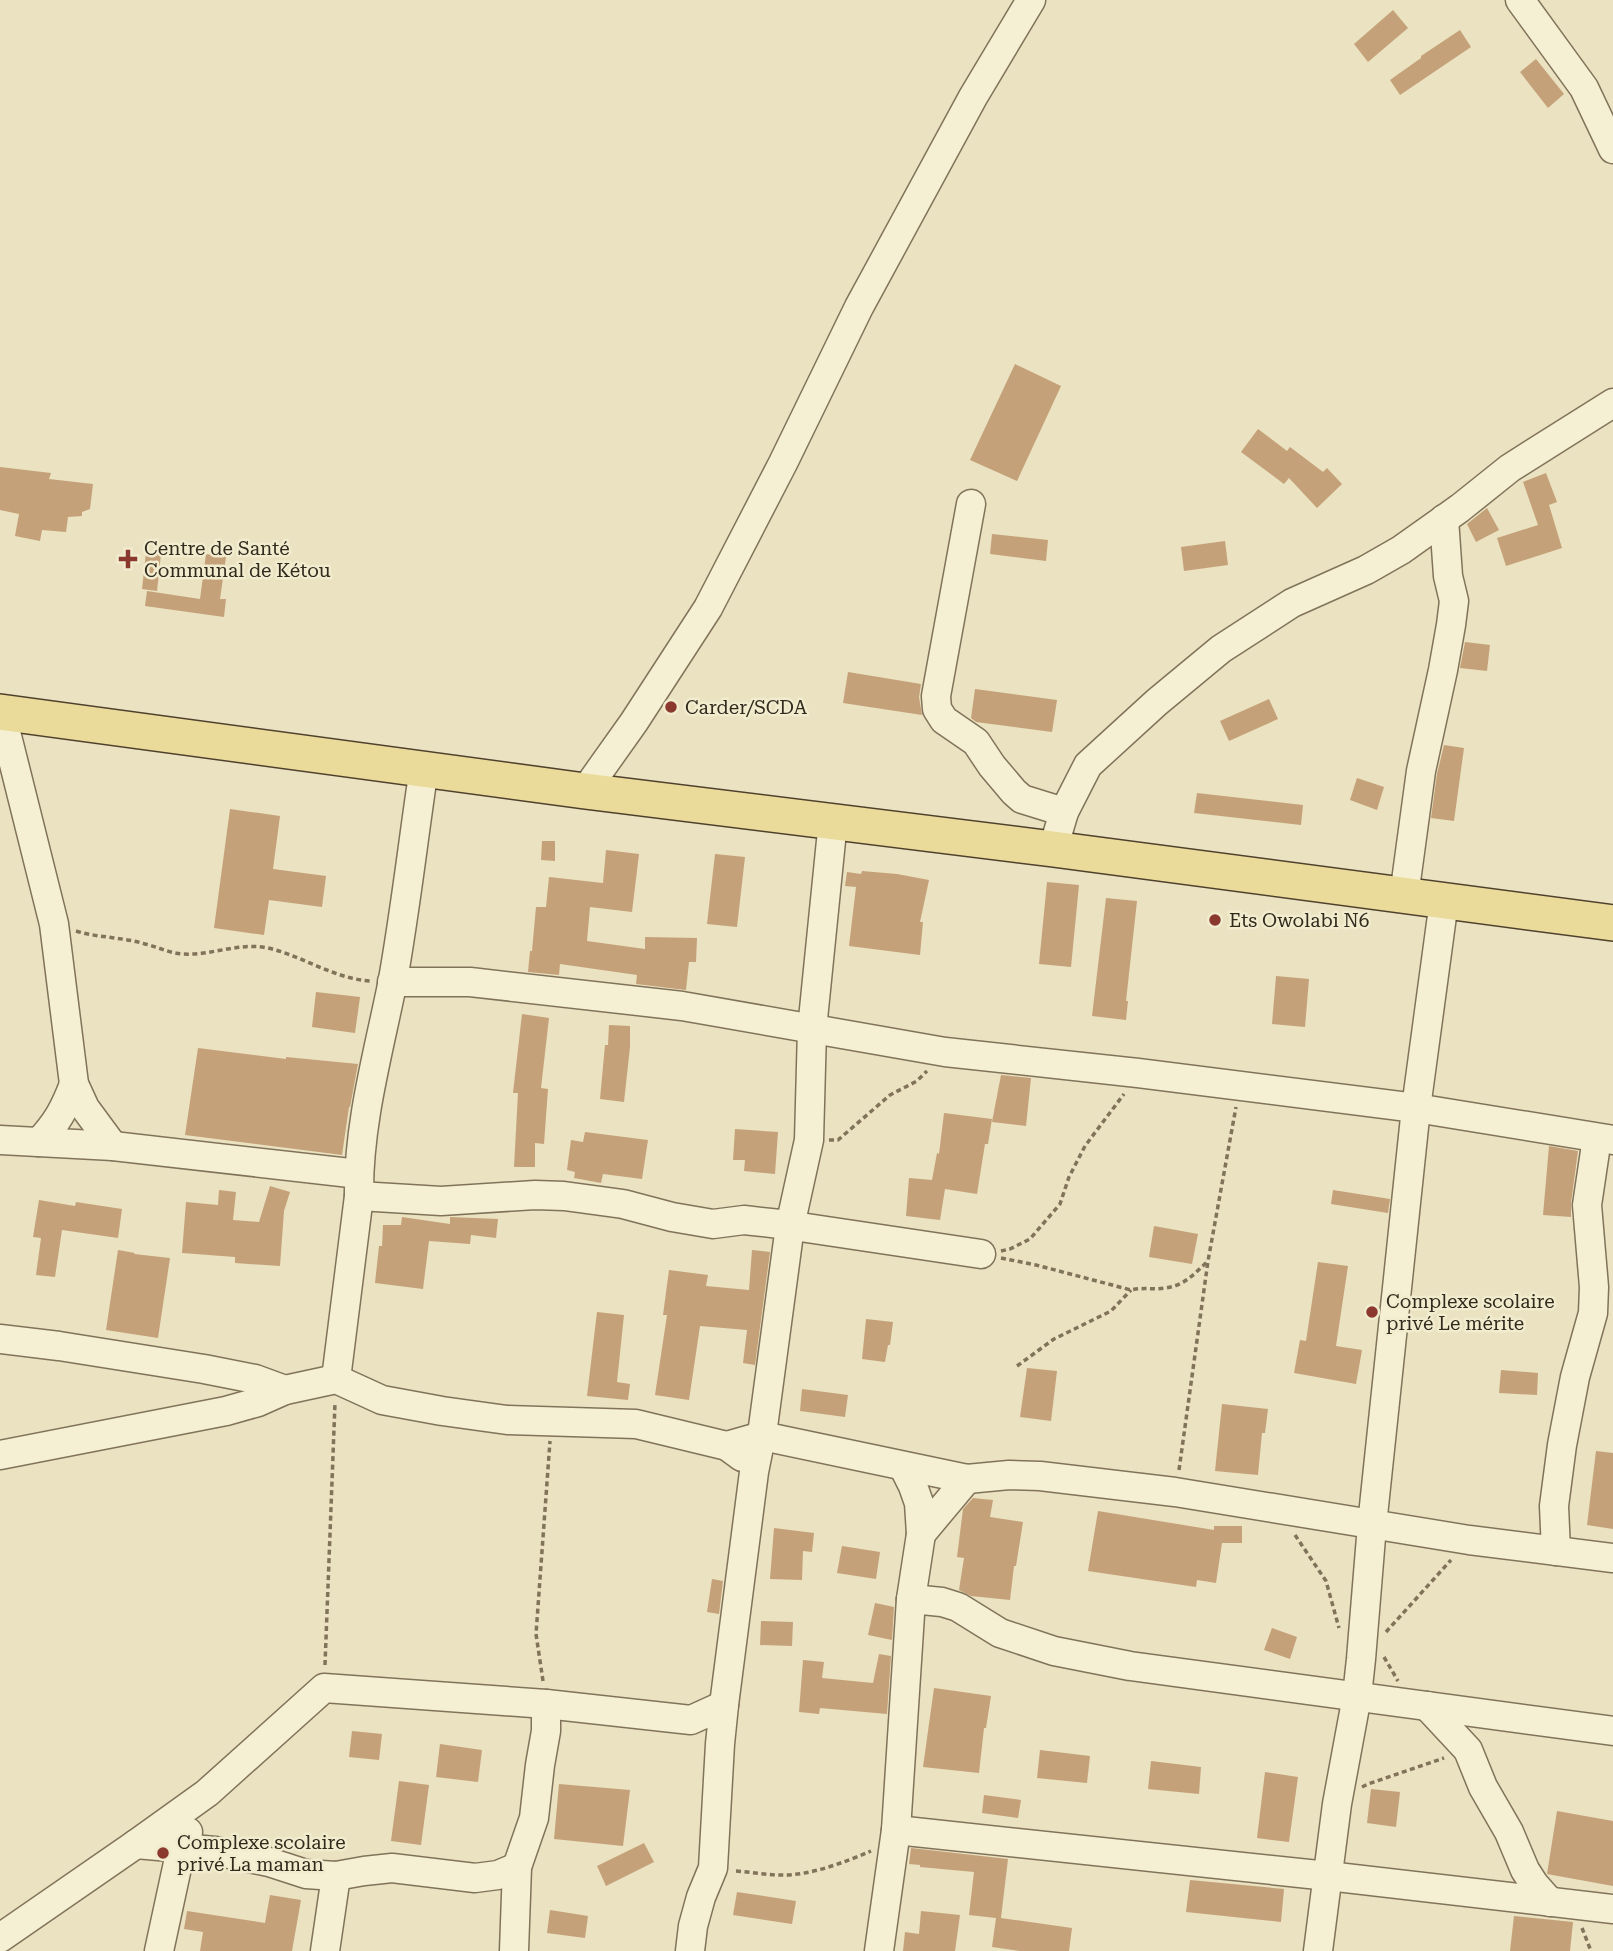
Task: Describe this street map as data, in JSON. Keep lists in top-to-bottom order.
{
  "places": {
    "health": ["Centre de Santé Communal de Kétou"],
    "other": [
      "Carder/SCDA",
      "Ets Owolabi N6",
      "Complexe scolaire privé Le mérite",
      "Complexe scolaire privé La maman"
    ]
  }
}
